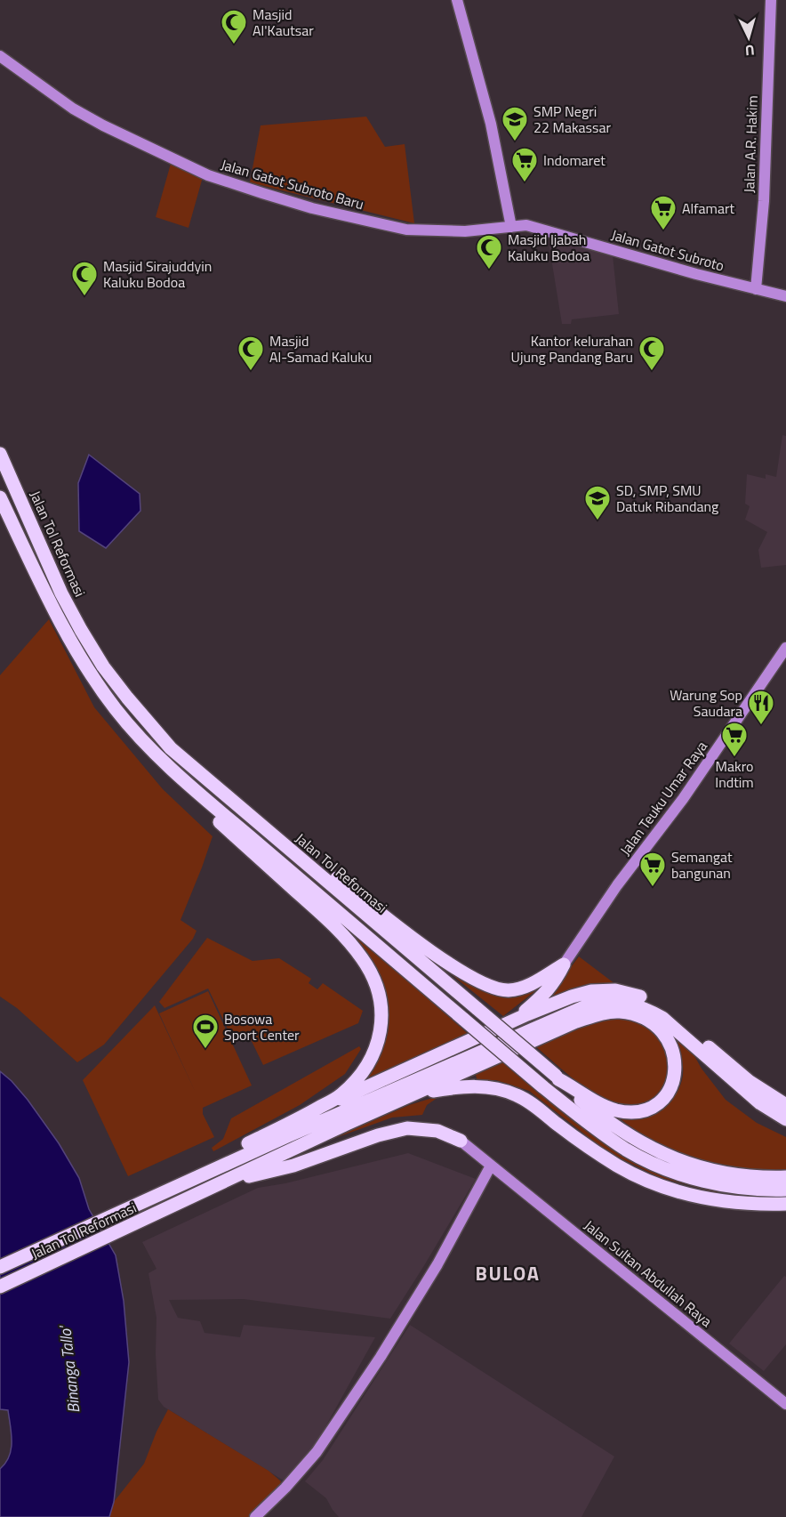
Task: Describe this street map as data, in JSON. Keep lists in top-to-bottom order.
{
  "streets": {
    "highway": ["Jalan Tol Reformasi"],
    "street": [
      "Jalan A.R. Hakim",
      "Jalan Gatot Subroto Baru",
      "Jalan Gatot Subroto",
      "Jalan Teuku Umar Raya",
      "Jalan Sultan Abdullah Raya"
    ]
  },
  "crossings": [
    ["Jalan A.R. Hakim", "Jalan Gatot Subroto"],
    ["Jalan Gatot Subroto Baru", "Jalan Gatot Subroto"]
  ],
  "districts": ["BULOA"],
  "water": ["Binanga Tallo'"],
  "places": {
    "mosque": [
      "Masjid Al'Kautsar",
      "Masjid Ijabah Kaluku Bodoa",
      "Masjid Sirajuddyin Kaluku Bodoa",
      "Masjid Al-Samad Kaluku",
      "Kantor kelurahan Ujung Pandang Baru"
    ],
    "school or university": ["SMP Negri 22 Makassar", "SD, SMP, SMU Datuk Ribandang"],
    "supermarket": [
      "Indomaret",
      "Alfamart",
      "Makro Indtim",
      "Semangat bangunan"
    ],
    "restaurant": ["Warung Sop Saudara"],
    "sports": ["Bosowa Sport Center"]
  },
  "north": "bottom"
}
